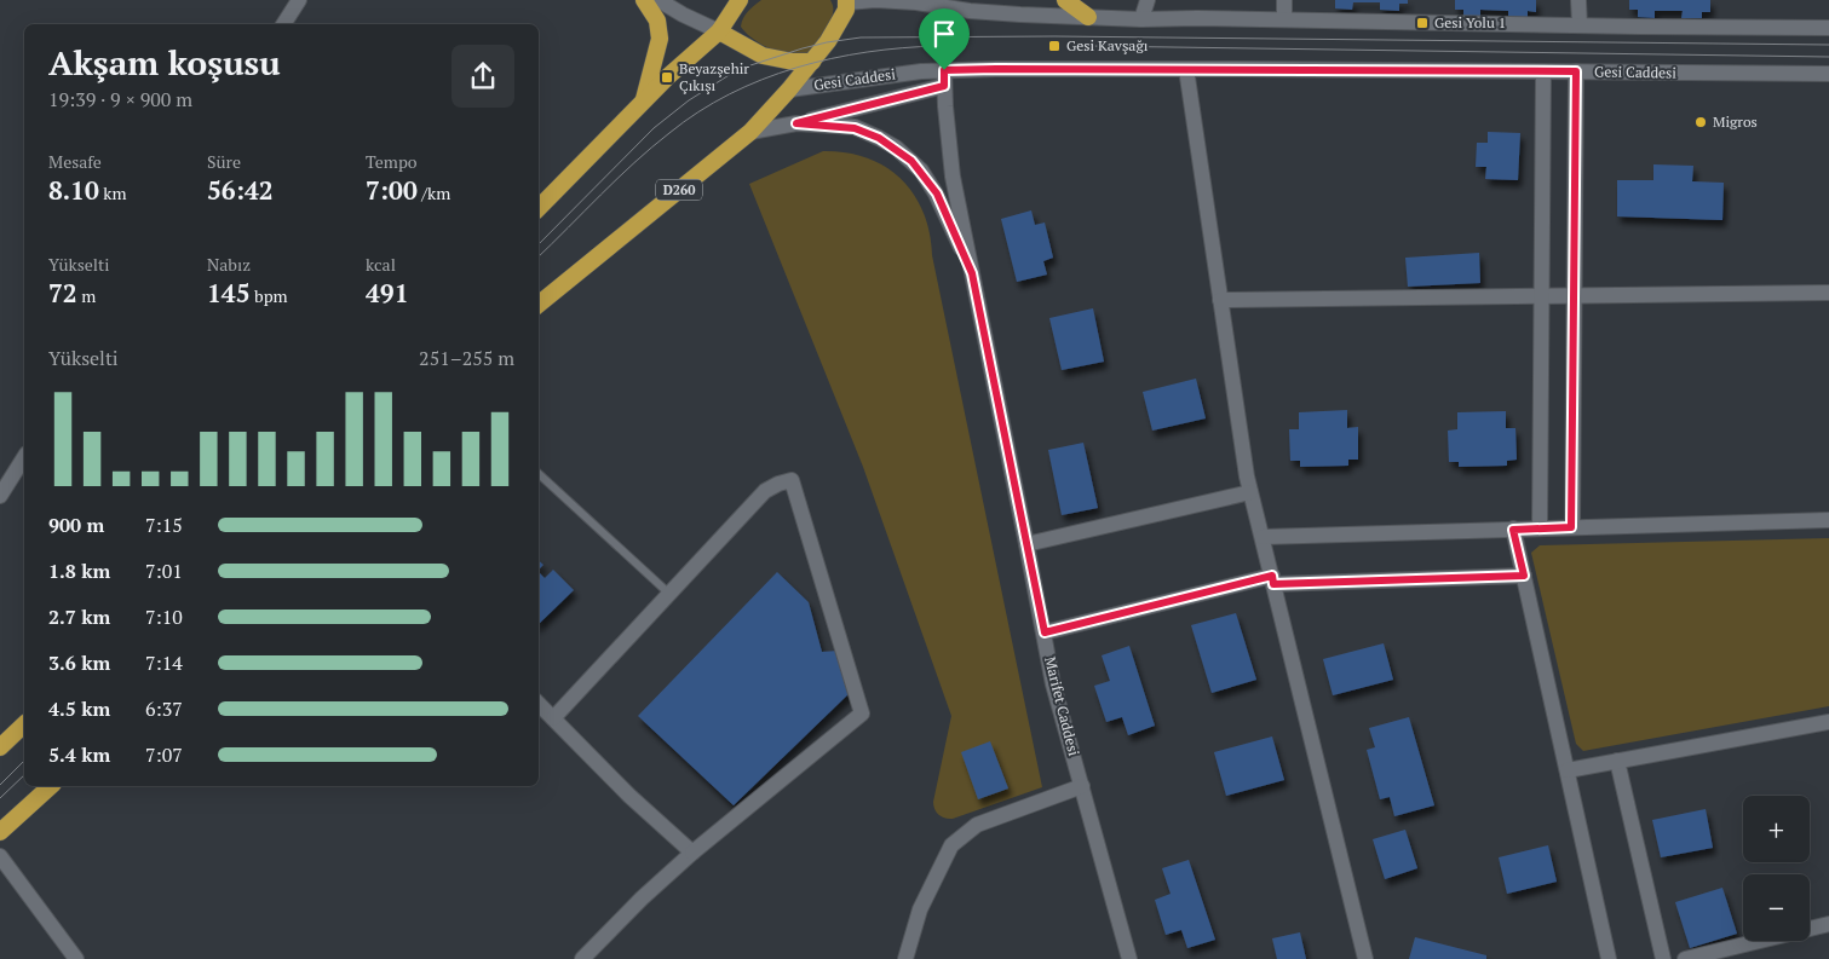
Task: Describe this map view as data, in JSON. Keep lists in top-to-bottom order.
{
  "streets": {
    "highway": ["D260"],
    "street": ["Gesi Caddesi", "Marifet Caddesi"]
  },
  "crossings": [
    ["Gesi Caddesi", "D260"]
  ],
  "places": {
    "transit": ["Gesi Yolu 1", "Gesi Kavşağı", "Beyazşehir Çıkışı"],
    "other": ["Migros"]
  },
  "page": {
    "heading": ["Akşam koşusu", "19:39 · 9 × 900 m"],
    "stats": [
      ["Mesafe", "8.10 km"],
      ["Süre", "56:42"],
      ["Tempo", "7:00 /km"],
      ["Yükselti", "72 m"],
      ["Nabız", "145 bpm"],
      ["kcal", "491"]
    ],
    "chart": ["Yükselti", "251–255 m"],
    "list": [
      {
        "name": "900 m",
        "note": "7:15"
      },
      {
        "name": "1.8 km",
        "note": "7:01"
      },
      {
        "name": "2.7 km",
        "note": "7:10"
      },
      {
        "name": "3.6 km",
        "note": "7:14"
      },
      {
        "name": "4.5 km",
        "note": "6:37"
      },
      {
        "name": "5.4 km",
        "note": "7:07"
      }
    ],
    "map_buttons": ["+", "−"]
  }
}
